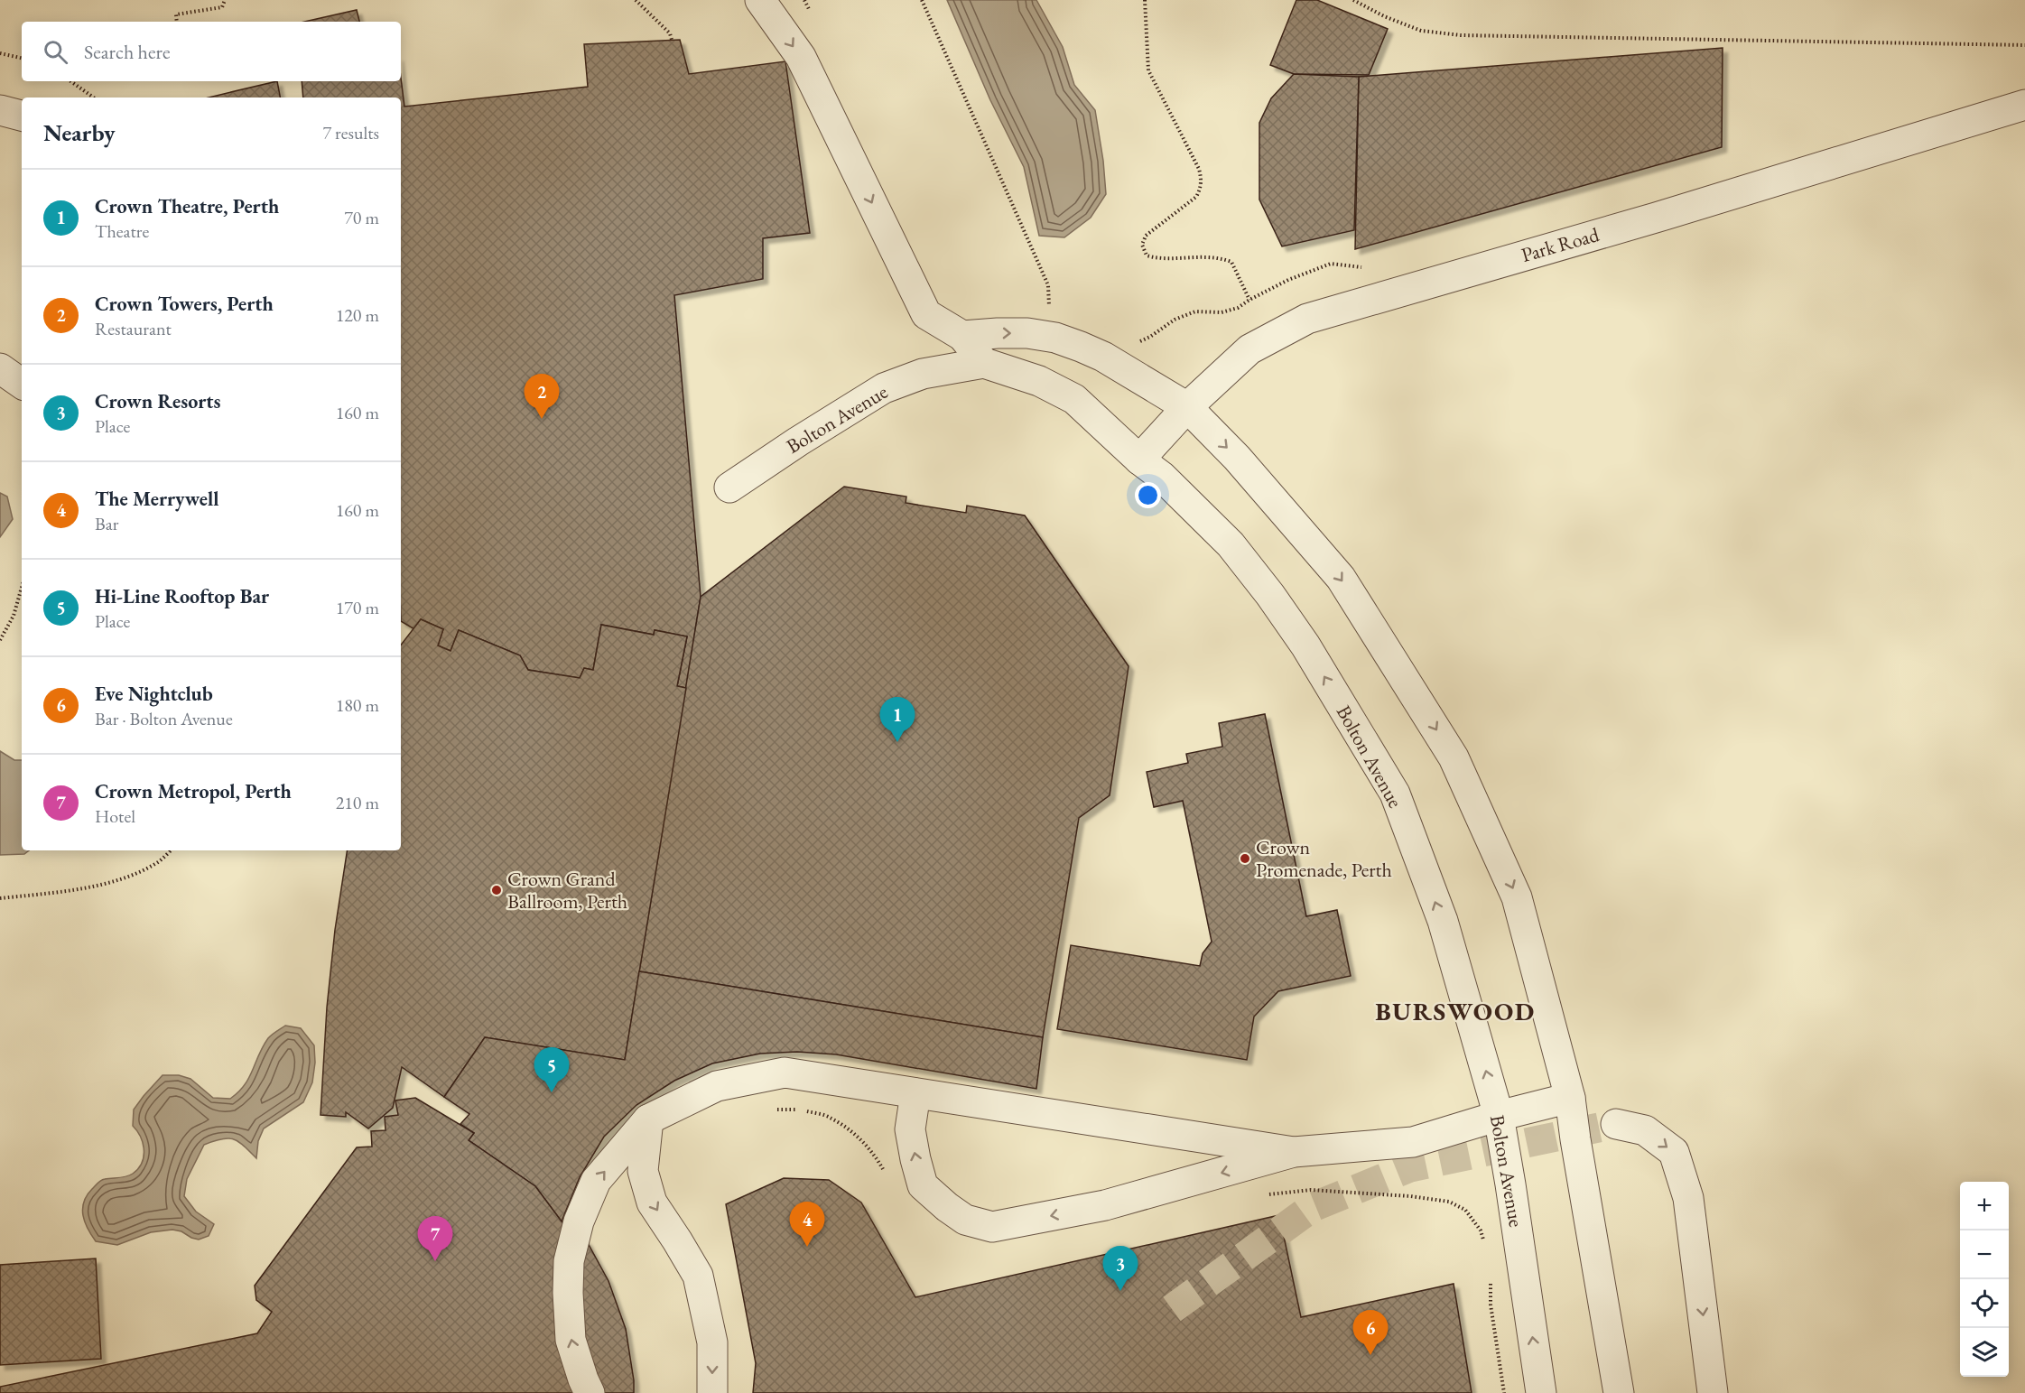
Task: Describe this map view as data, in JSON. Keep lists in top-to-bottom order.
{
  "streets": {
    "street": ["Park Road", "Bolton Avenue"]
  },
  "crossings": [
    ["Park Road", "Bolton Avenue"]
  ],
  "districts": ["BURSWOOD"],
  "places": ["Crown Promenade, Perth", "Crown Grand Ballroom, Perth"],
  "page": {
    "search": "Search here",
    "heading": ["Nearby", "7 results"],
    "list": [
      {
        "mark": "1",
        "name": "Crown Theatre, Perth",
        "note": "Theatre",
        "value": "70 m"
      },
      {
        "mark": "2",
        "name": "Crown Towers, Perth",
        "note": "Restaurant",
        "value": "120 m"
      },
      {
        "mark": "3",
        "name": "Crown Resorts",
        "note": "Place",
        "value": "160 m"
      },
      {
        "mark": "4",
        "name": "The Merrywell",
        "note": "Bar",
        "value": "160 m"
      },
      {
        "mark": "5",
        "name": "Hi-Line Rooftop Bar",
        "note": "Place",
        "value": "170 m"
      },
      {
        "mark": "6",
        "name": "Eve Nightclub",
        "note": "Bar · Bolton Avenue",
        "value": "180 m"
      },
      {
        "mark": "7",
        "name": "Crown Metropol, Perth",
        "note": "Hotel",
        "value": "210 m"
      }
    ],
    "pins": [
      "2",
      "1",
      "5",
      "4",
      "7",
      "3",
      "6"
    ],
    "map_buttons": ["+", "−"]
  }
}
